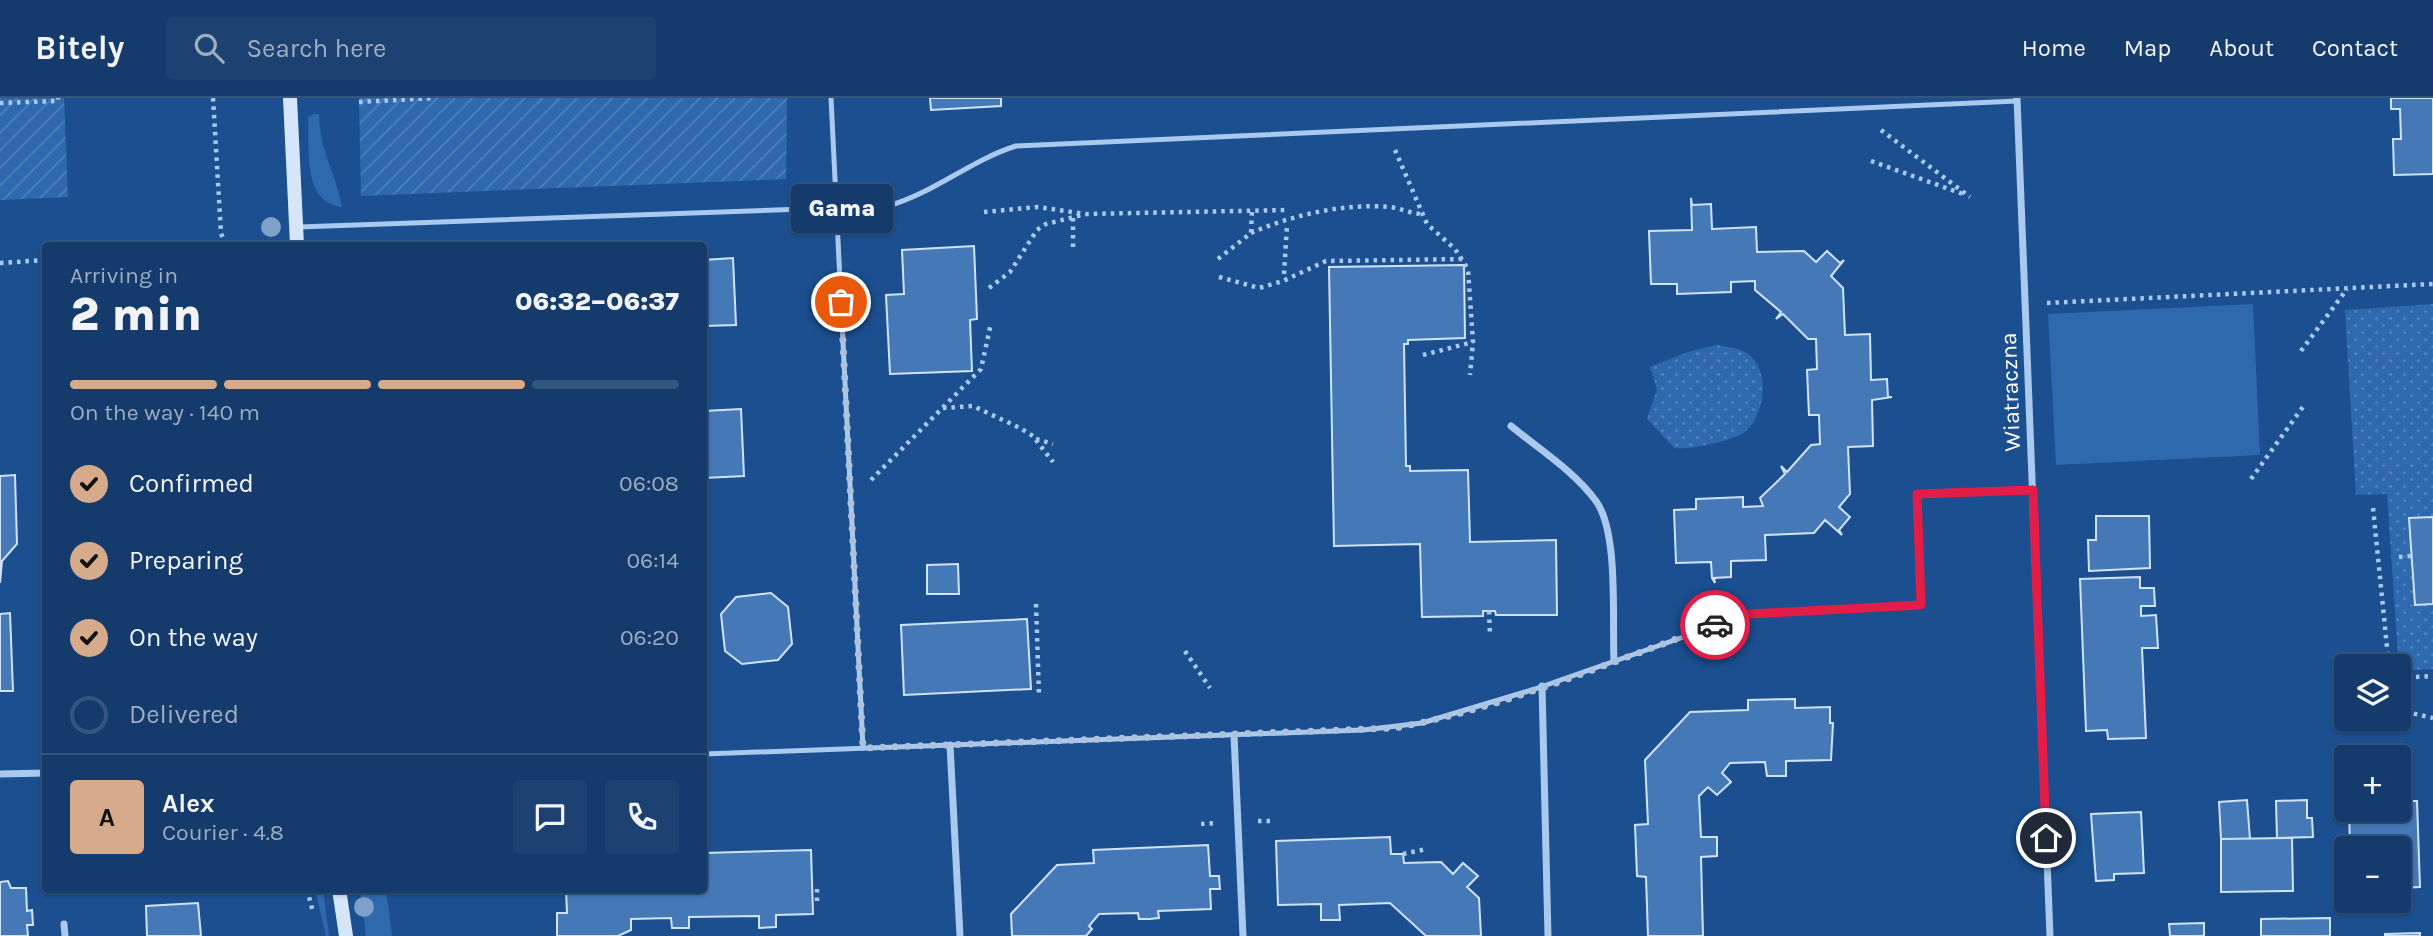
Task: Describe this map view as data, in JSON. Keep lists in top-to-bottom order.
{
  "streets": {
    "street": ["Wiatraczna"]
  },
  "places": ["Gama"],
  "page": {
    "header": "Bitely",
    "search": "Search here",
    "nav": [
      "Home",
      "Map",
      "About",
      "Contact"
    ],
    "bubble": "Gama",
    "heading": ["2 min", "Arriving in", "06:32–06:37"],
    "panel": ["Alex", "Courier · 4.8"],
    "bar": "On the way · 140 m",
    "list": [
      ["Confirmed", "06:08"],
      ["Preparing", "06:14"],
      ["On the way", "06:20"],
      "Delivered"
    ],
    "map_buttons": ["+", "−"],
    "round": "A"
  }
}
